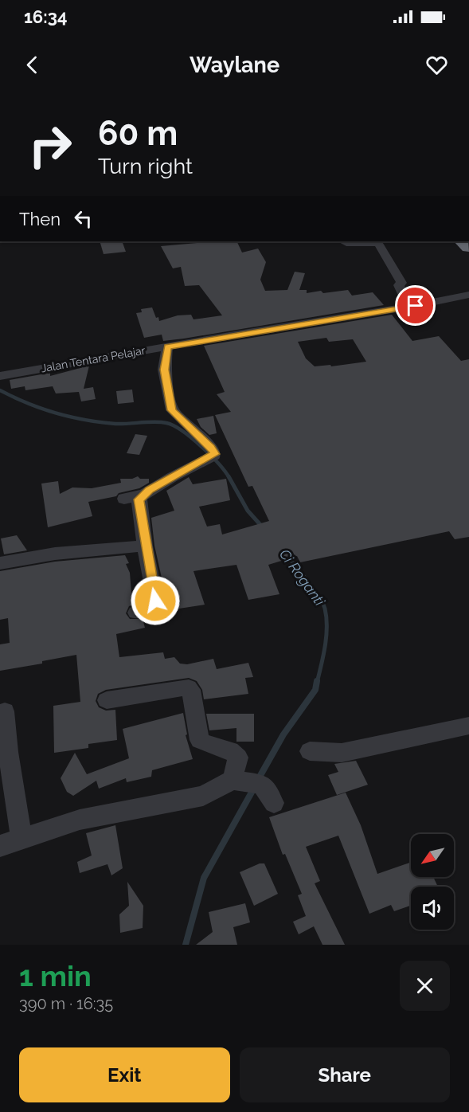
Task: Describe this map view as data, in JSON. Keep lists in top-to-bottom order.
{
  "streets": {
    "street": ["Jalan Tentara Pelajar"]
  },
  "water": ["Ci Roganti"],
  "north": "bottom left",
  "page": {
    "status": "16:34",
    "header": "Waylane",
    "turn": ["60 m", "Turn right"],
    "then": "Then",
    "heading": ["1 min", "390 m · 16:35"],
    "buttons": ["Exit", "Share"]
  }
}
